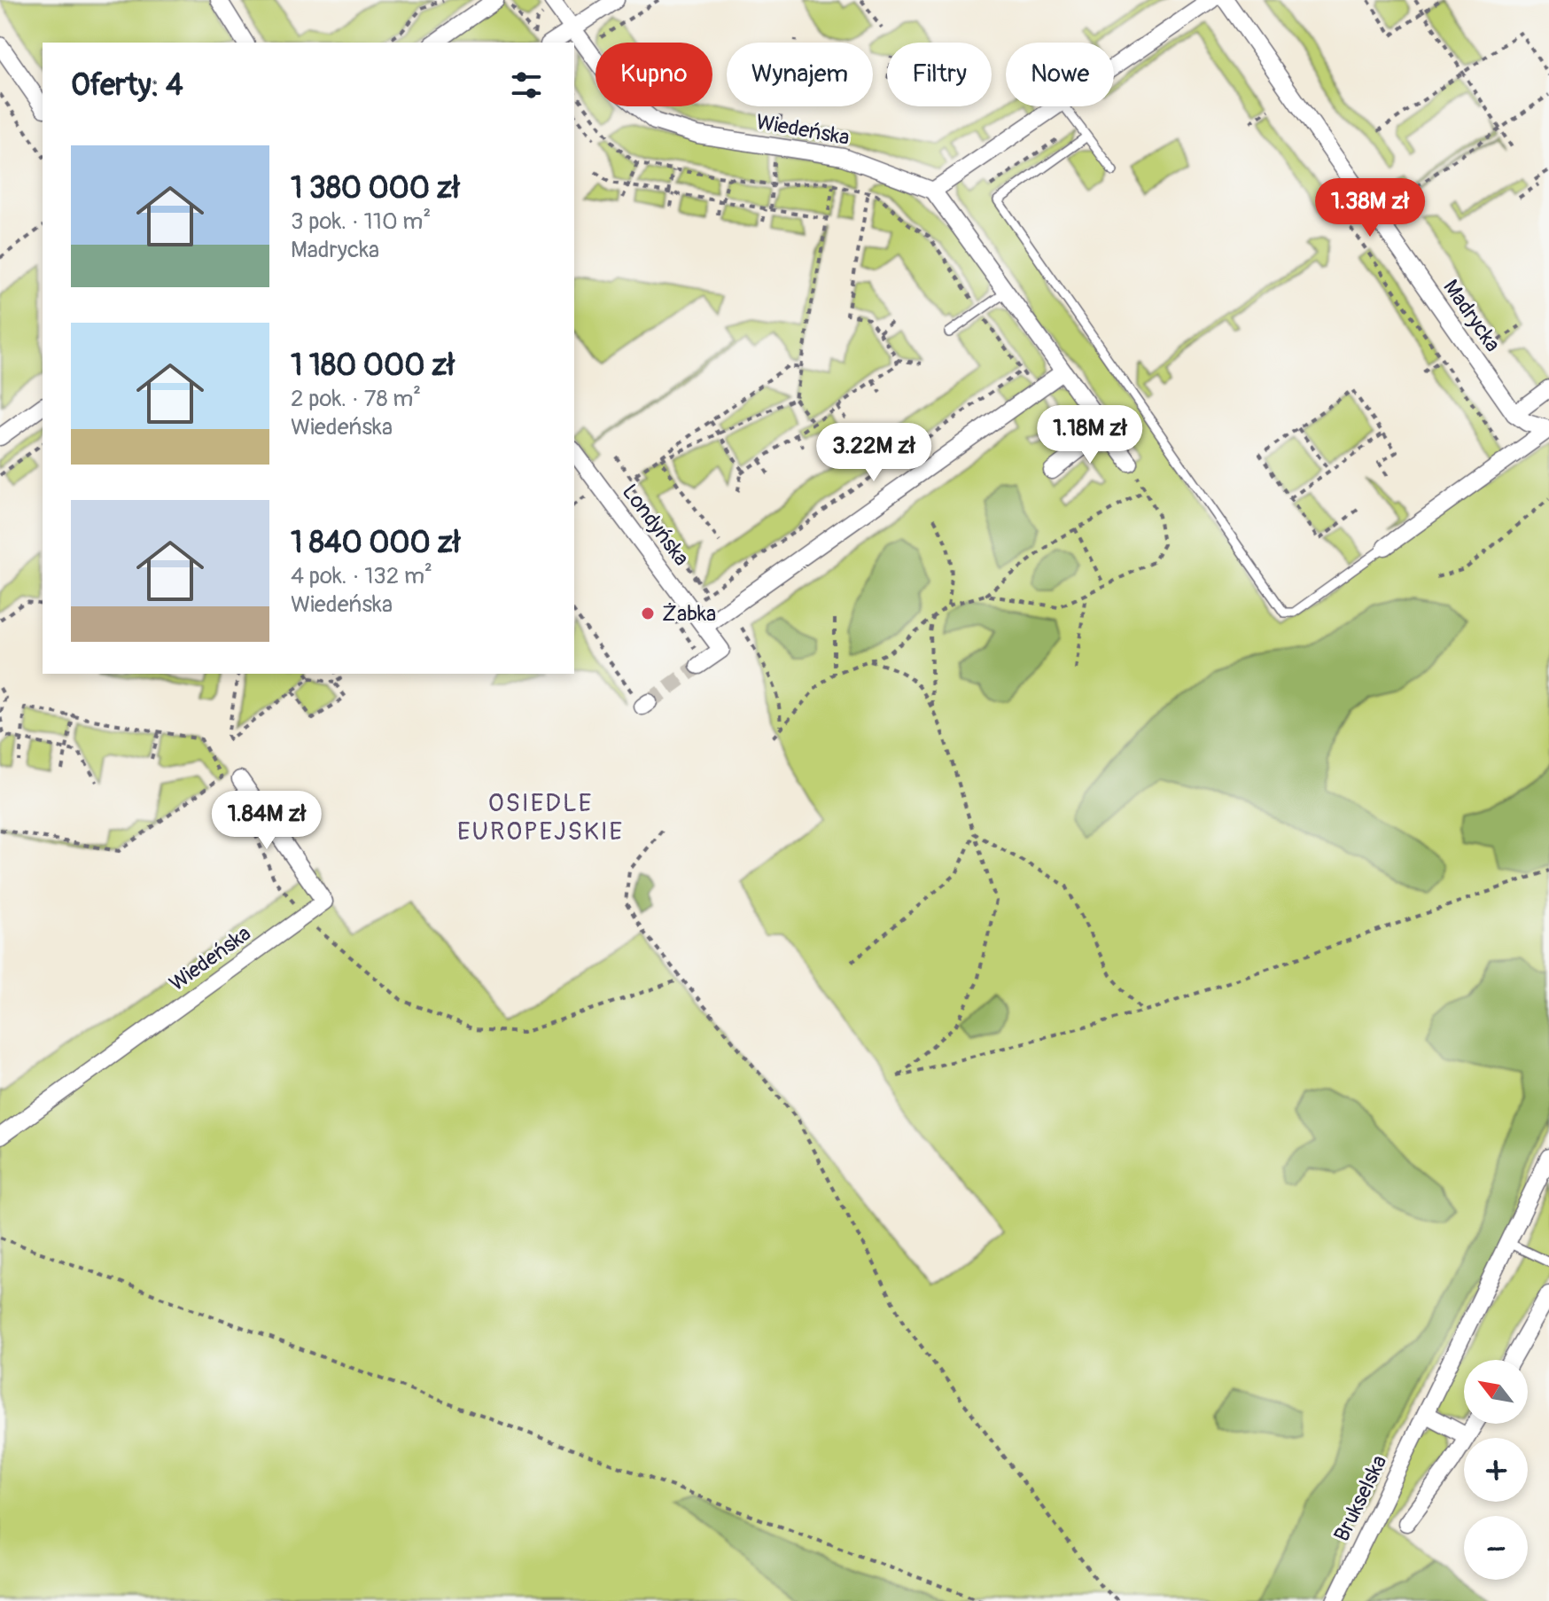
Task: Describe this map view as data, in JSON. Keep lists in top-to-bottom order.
{
  "streets": {
    "street": [
      "Wiedeńska",
      "Madrycka",
      "Londyńska",
      "Brukselska"
    ]
  },
  "districts": ["OSIEDLE EUROPEJSKIE"],
  "places": ["Żabka"],
  "north": "top left",
  "page": {
    "chip": [
      "Kupno",
      "Wynajem",
      "Filtry",
      "Nowe"
    ],
    "heading": "Oferty: 4",
    "list": [
      {
        "name": "1 380 000 zł",
        "note": "3 pok. · 110 m² · Madrycka"
      },
      {
        "name": "1 180 000 zł",
        "note": "2 pok. · 78 m² · Wiedeńska"
      },
      {
        "name": "1 840 000 zł",
        "note": "4 pok. · 132 m² · Wiedeńska"
      }
    ],
    "price": [
      "1.38M zł",
      "1.18M zł",
      "3.22M zł",
      "1.84M zł"
    ],
    "map_buttons": ["+", "−"]
  }
}
